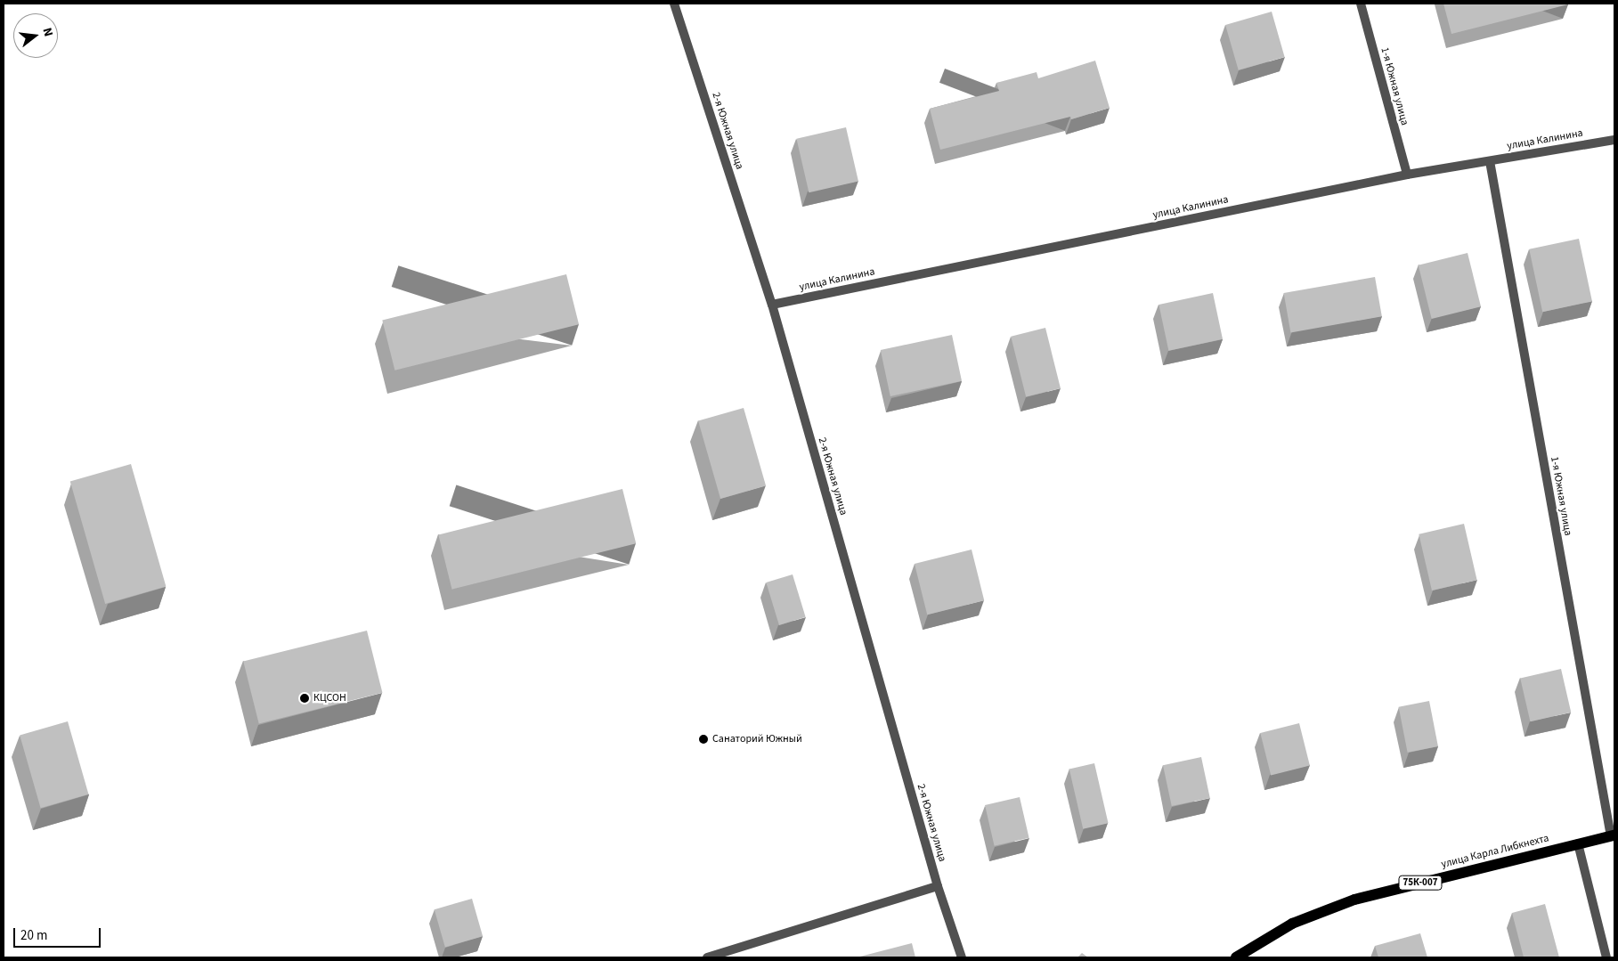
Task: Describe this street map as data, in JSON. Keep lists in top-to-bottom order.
{
  "streets": {
    "main road": ["улица Карла Либкнехта", "75К-007"],
    "street": ["1-я Южная улица", "2-я Южная улица", "улица Калинина"]
  },
  "crossings": [
    ["1-я Южная улица", "улица Калинина"],
    ["1-я Южная улица", "улица Карла Либкнехта"],
    ["2-я Южная улица", "улица Калинина"]
  ],
  "places": ["КЦСОН", "Санаторий Южный"],
  "scale_bar": "20 m",
  "north": "right"
}
